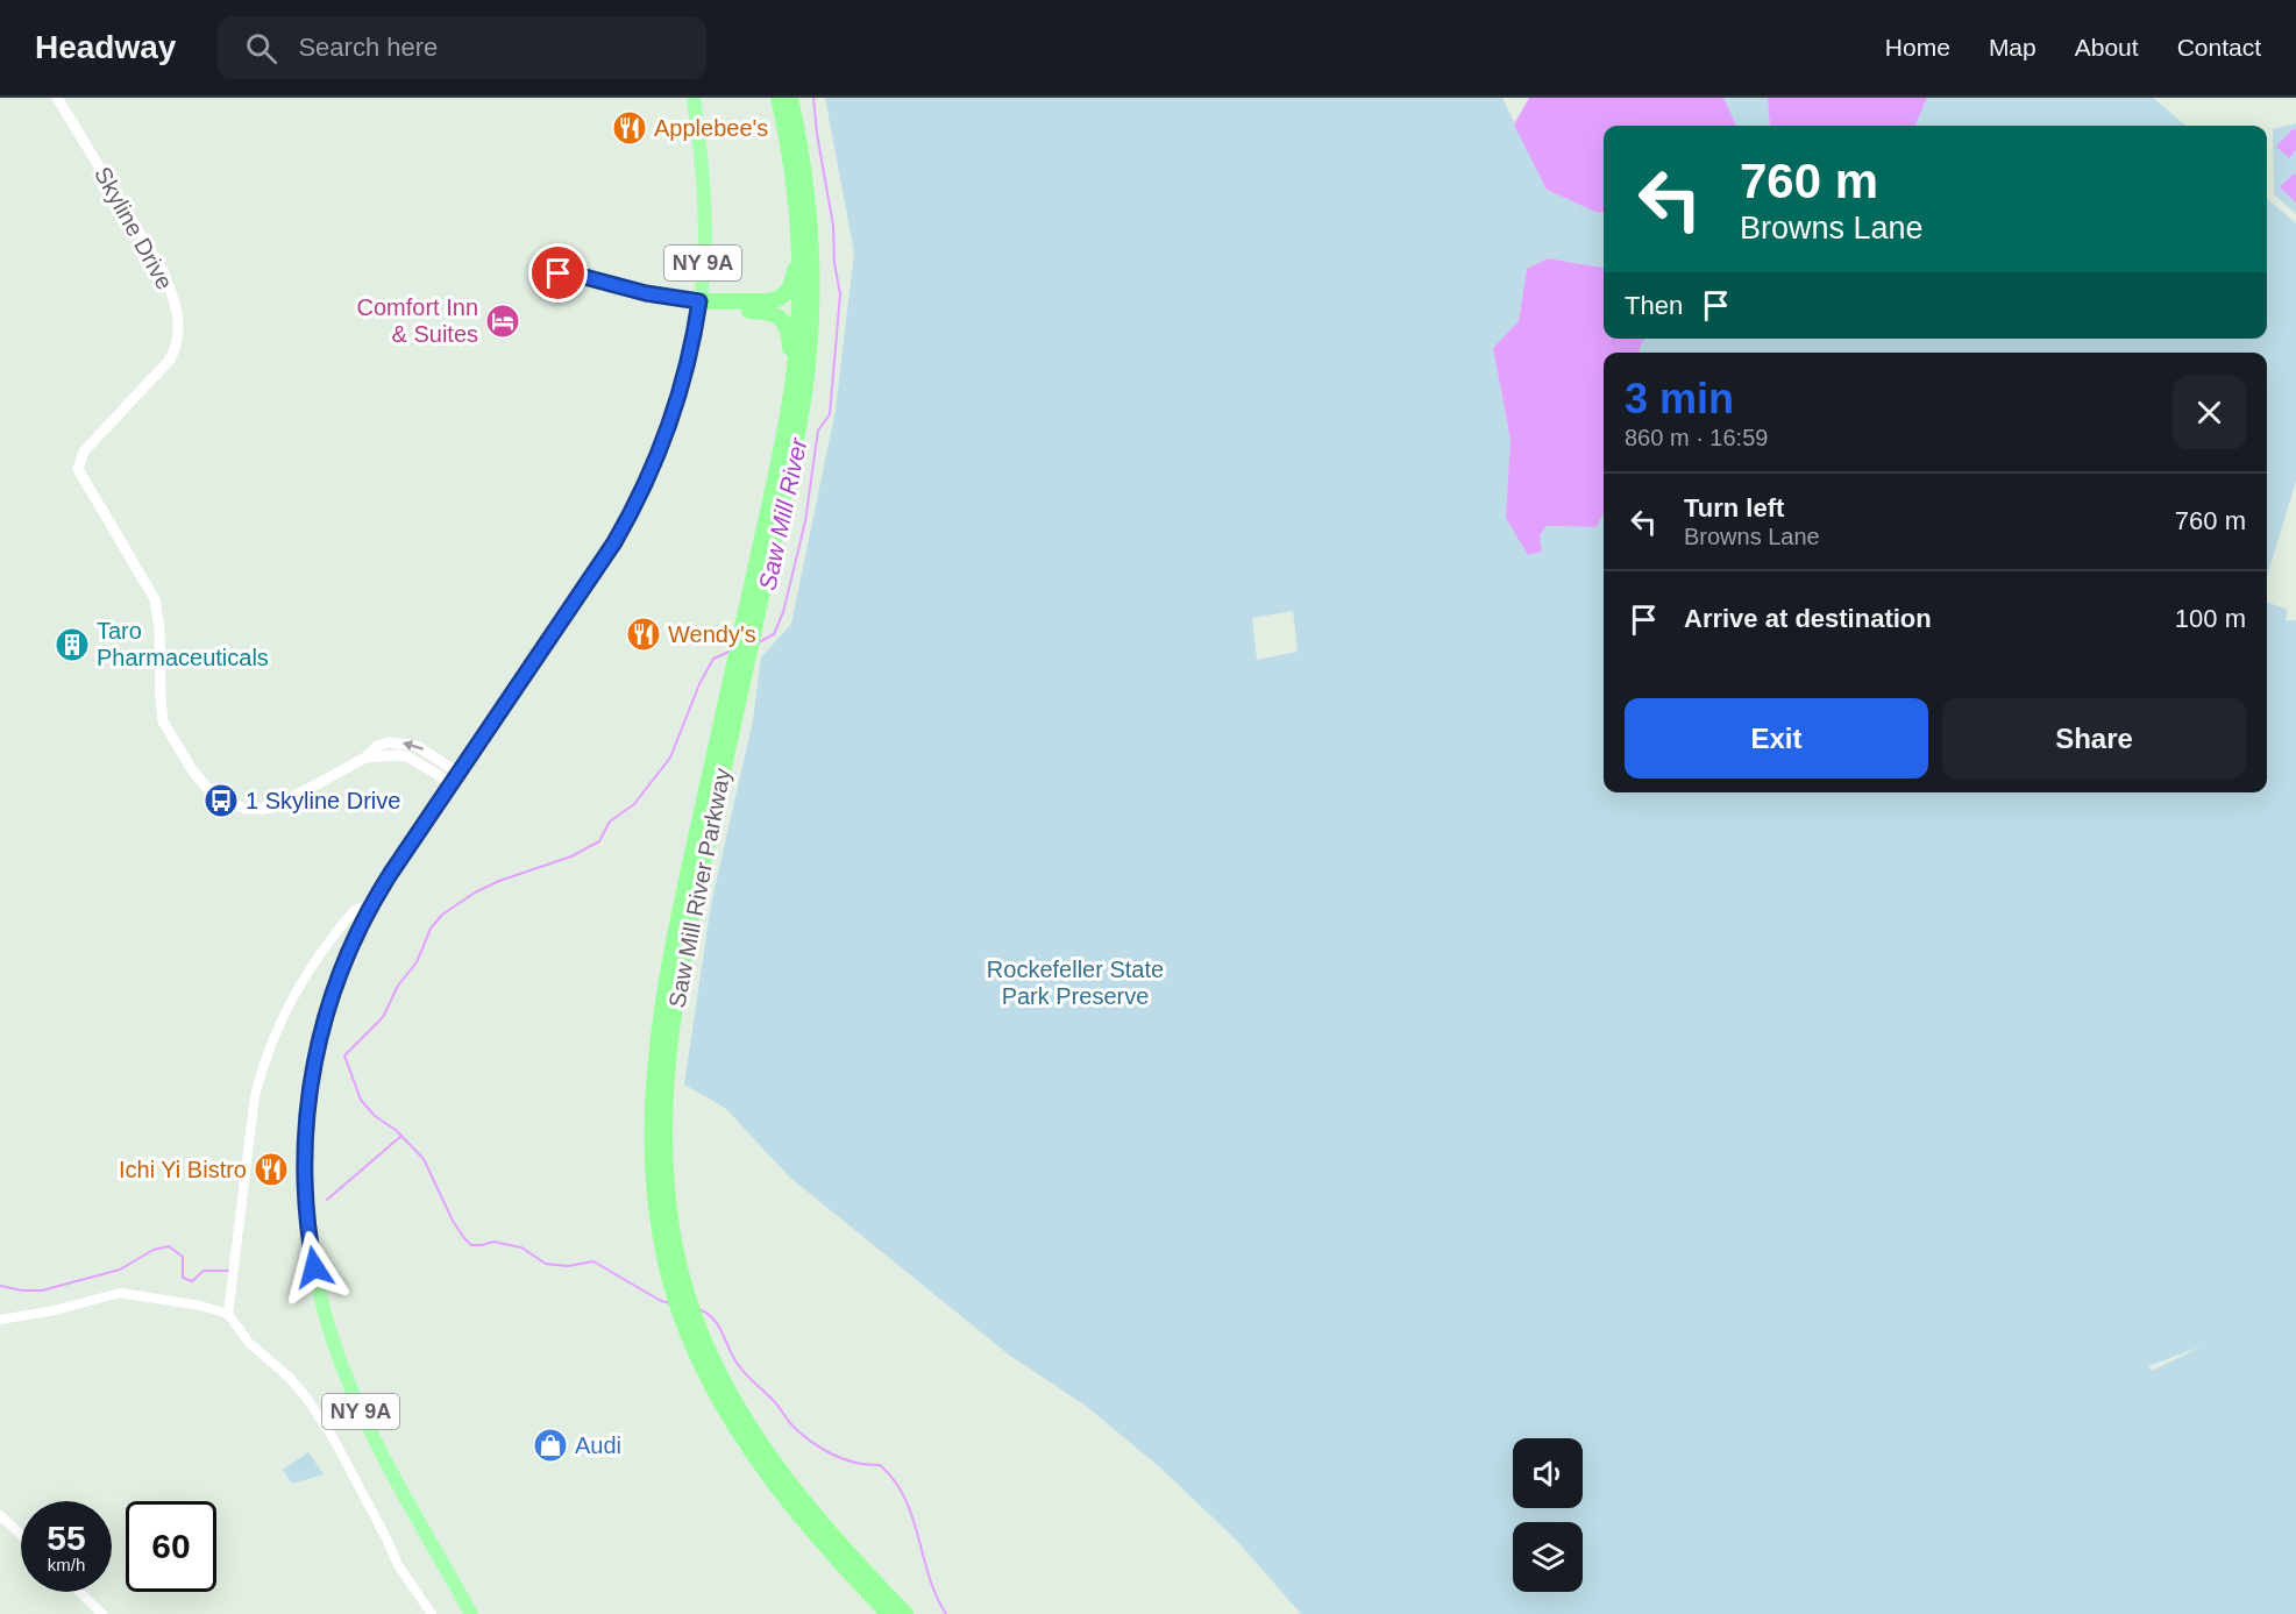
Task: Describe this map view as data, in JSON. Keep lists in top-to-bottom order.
{
  "streets": {
    "highway": ["Saw Mill River Parkway"],
    "main road": ["NY 9A"],
    "street": ["Skyline Drive"]
  },
  "crossings": [
    ["Skyline Drive", "NY 9A"]
  ],
  "water": ["Saw Mill River"],
  "parks": ["Rockefeller State Park Preserve"],
  "places": {
    "restaurant": ["Applebee's", "Wendy's", "Ichi Yi Bistro"],
    "hotel": ["Comfort Inn & Suites"],
    "building": ["Taro Pharmaceuticals"],
    "bus stop": ["1 Skyline Drive"],
    "shop": ["Audi"]
  },
  "page": {
    "header": "Headway",
    "search": "Search here",
    "nav": [
      "Home",
      "Map",
      "About",
      "Contact"
    ],
    "turn": ["760 m", "Browns Lane"],
    "then": "Then",
    "heading": ["3 min", "860 m · 16:59"],
    "list": [
      {
        "name": "Turn left",
        "note": "Browns Lane",
        "value": "760 m"
      },
      {
        "name": "Arrive at destination",
        "value": "100 m"
      }
    ],
    "buttons": ["Exit", "Share"],
    "speed": "55 km/h",
    "limit": "60"
  }
}
